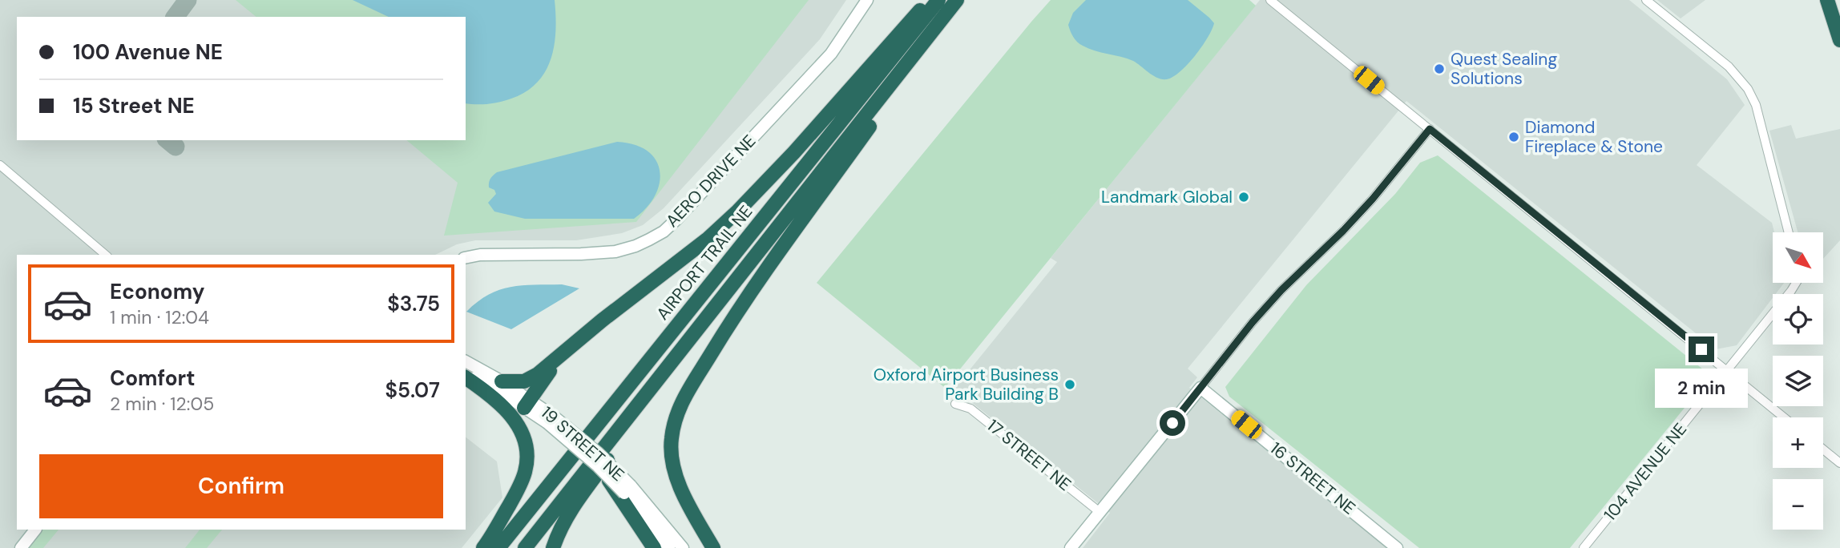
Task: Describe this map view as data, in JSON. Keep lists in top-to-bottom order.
{
  "streets": {
    "highway": ["AIRPORT TRAIL NE"],
    "street": [
      "AERO DRIVE NE",
      "19 STREET NE",
      "17 STREET NE",
      "104 AVENUE NE",
      "16 STREET NE"
    ]
  },
  "places": [
    "Quest Sealing Solutions",
    "Diamond Fireplace & Stone",
    "Landmark Global",
    "Oxford Airport Business Park Building B"
  ],
  "north": "bottom right",
  "page": {
    "banner": ["100 Avenue NE", "15 Street NE"],
    "map_buttons": ["+", "−"],
    "list": [
      {
        "name": "Economy",
        "note": "1 min · 12:04",
        "value": "$3.75"
      },
      {
        "name": "Comfort",
        "note": "2 min · 12:05",
        "value": "$5.07"
      }
    ],
    "bubble": "2 min",
    "buttons": "Confirm"
  }
}
